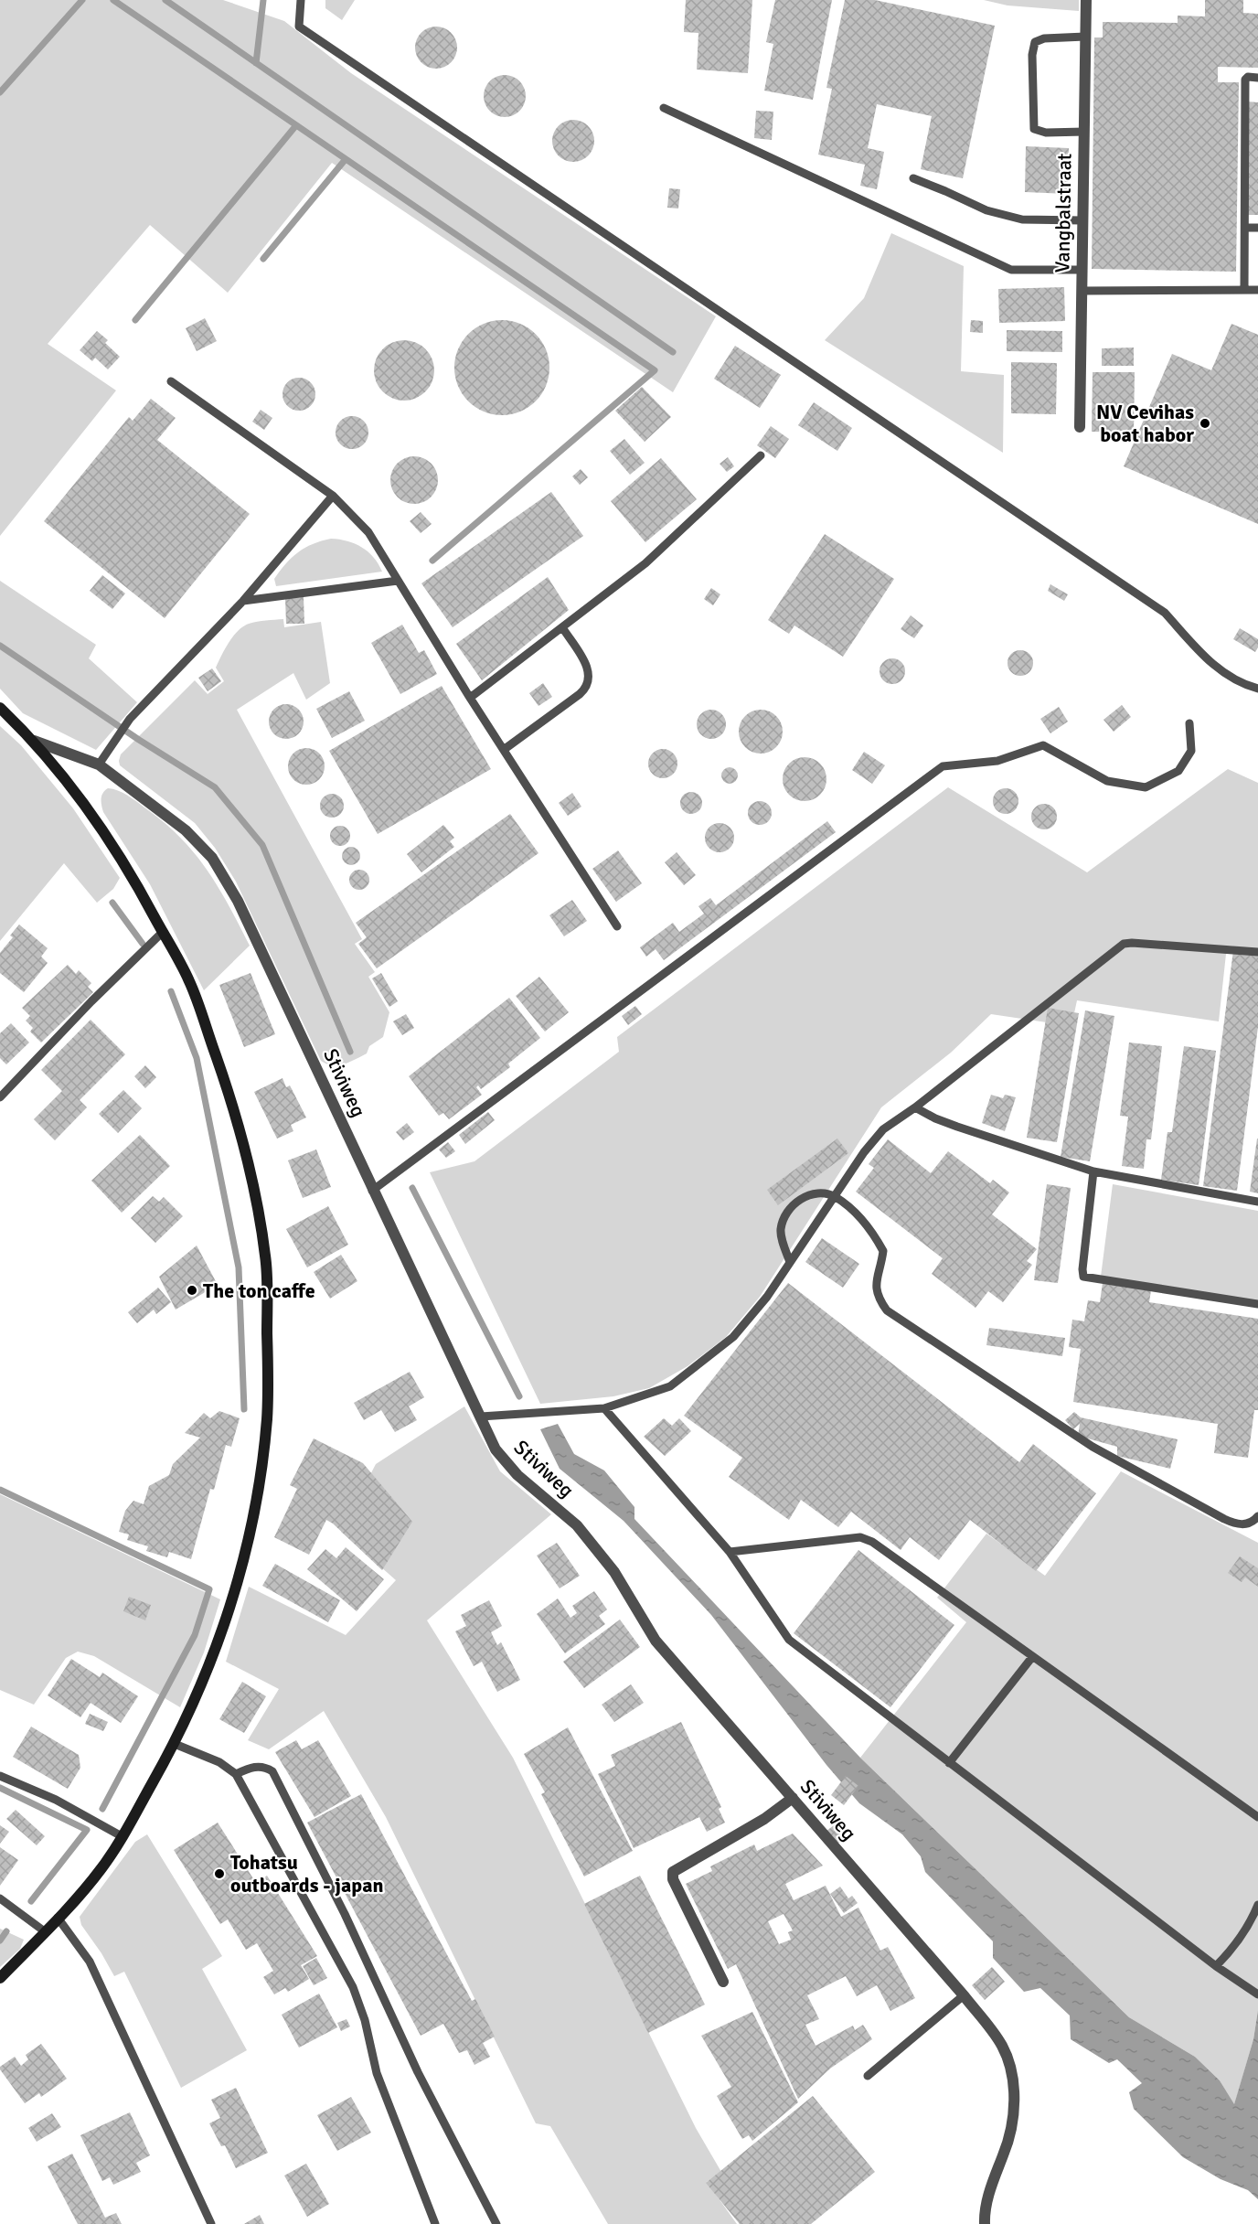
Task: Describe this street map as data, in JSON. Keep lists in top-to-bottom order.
{
  "streets": {
    "street": ["Vangbalstraat", "Stiviweg"]
  },
  "places": ["NV Cevihas boat habor", "The ton caffe", "Tohatsu outboards - japan"]
}
